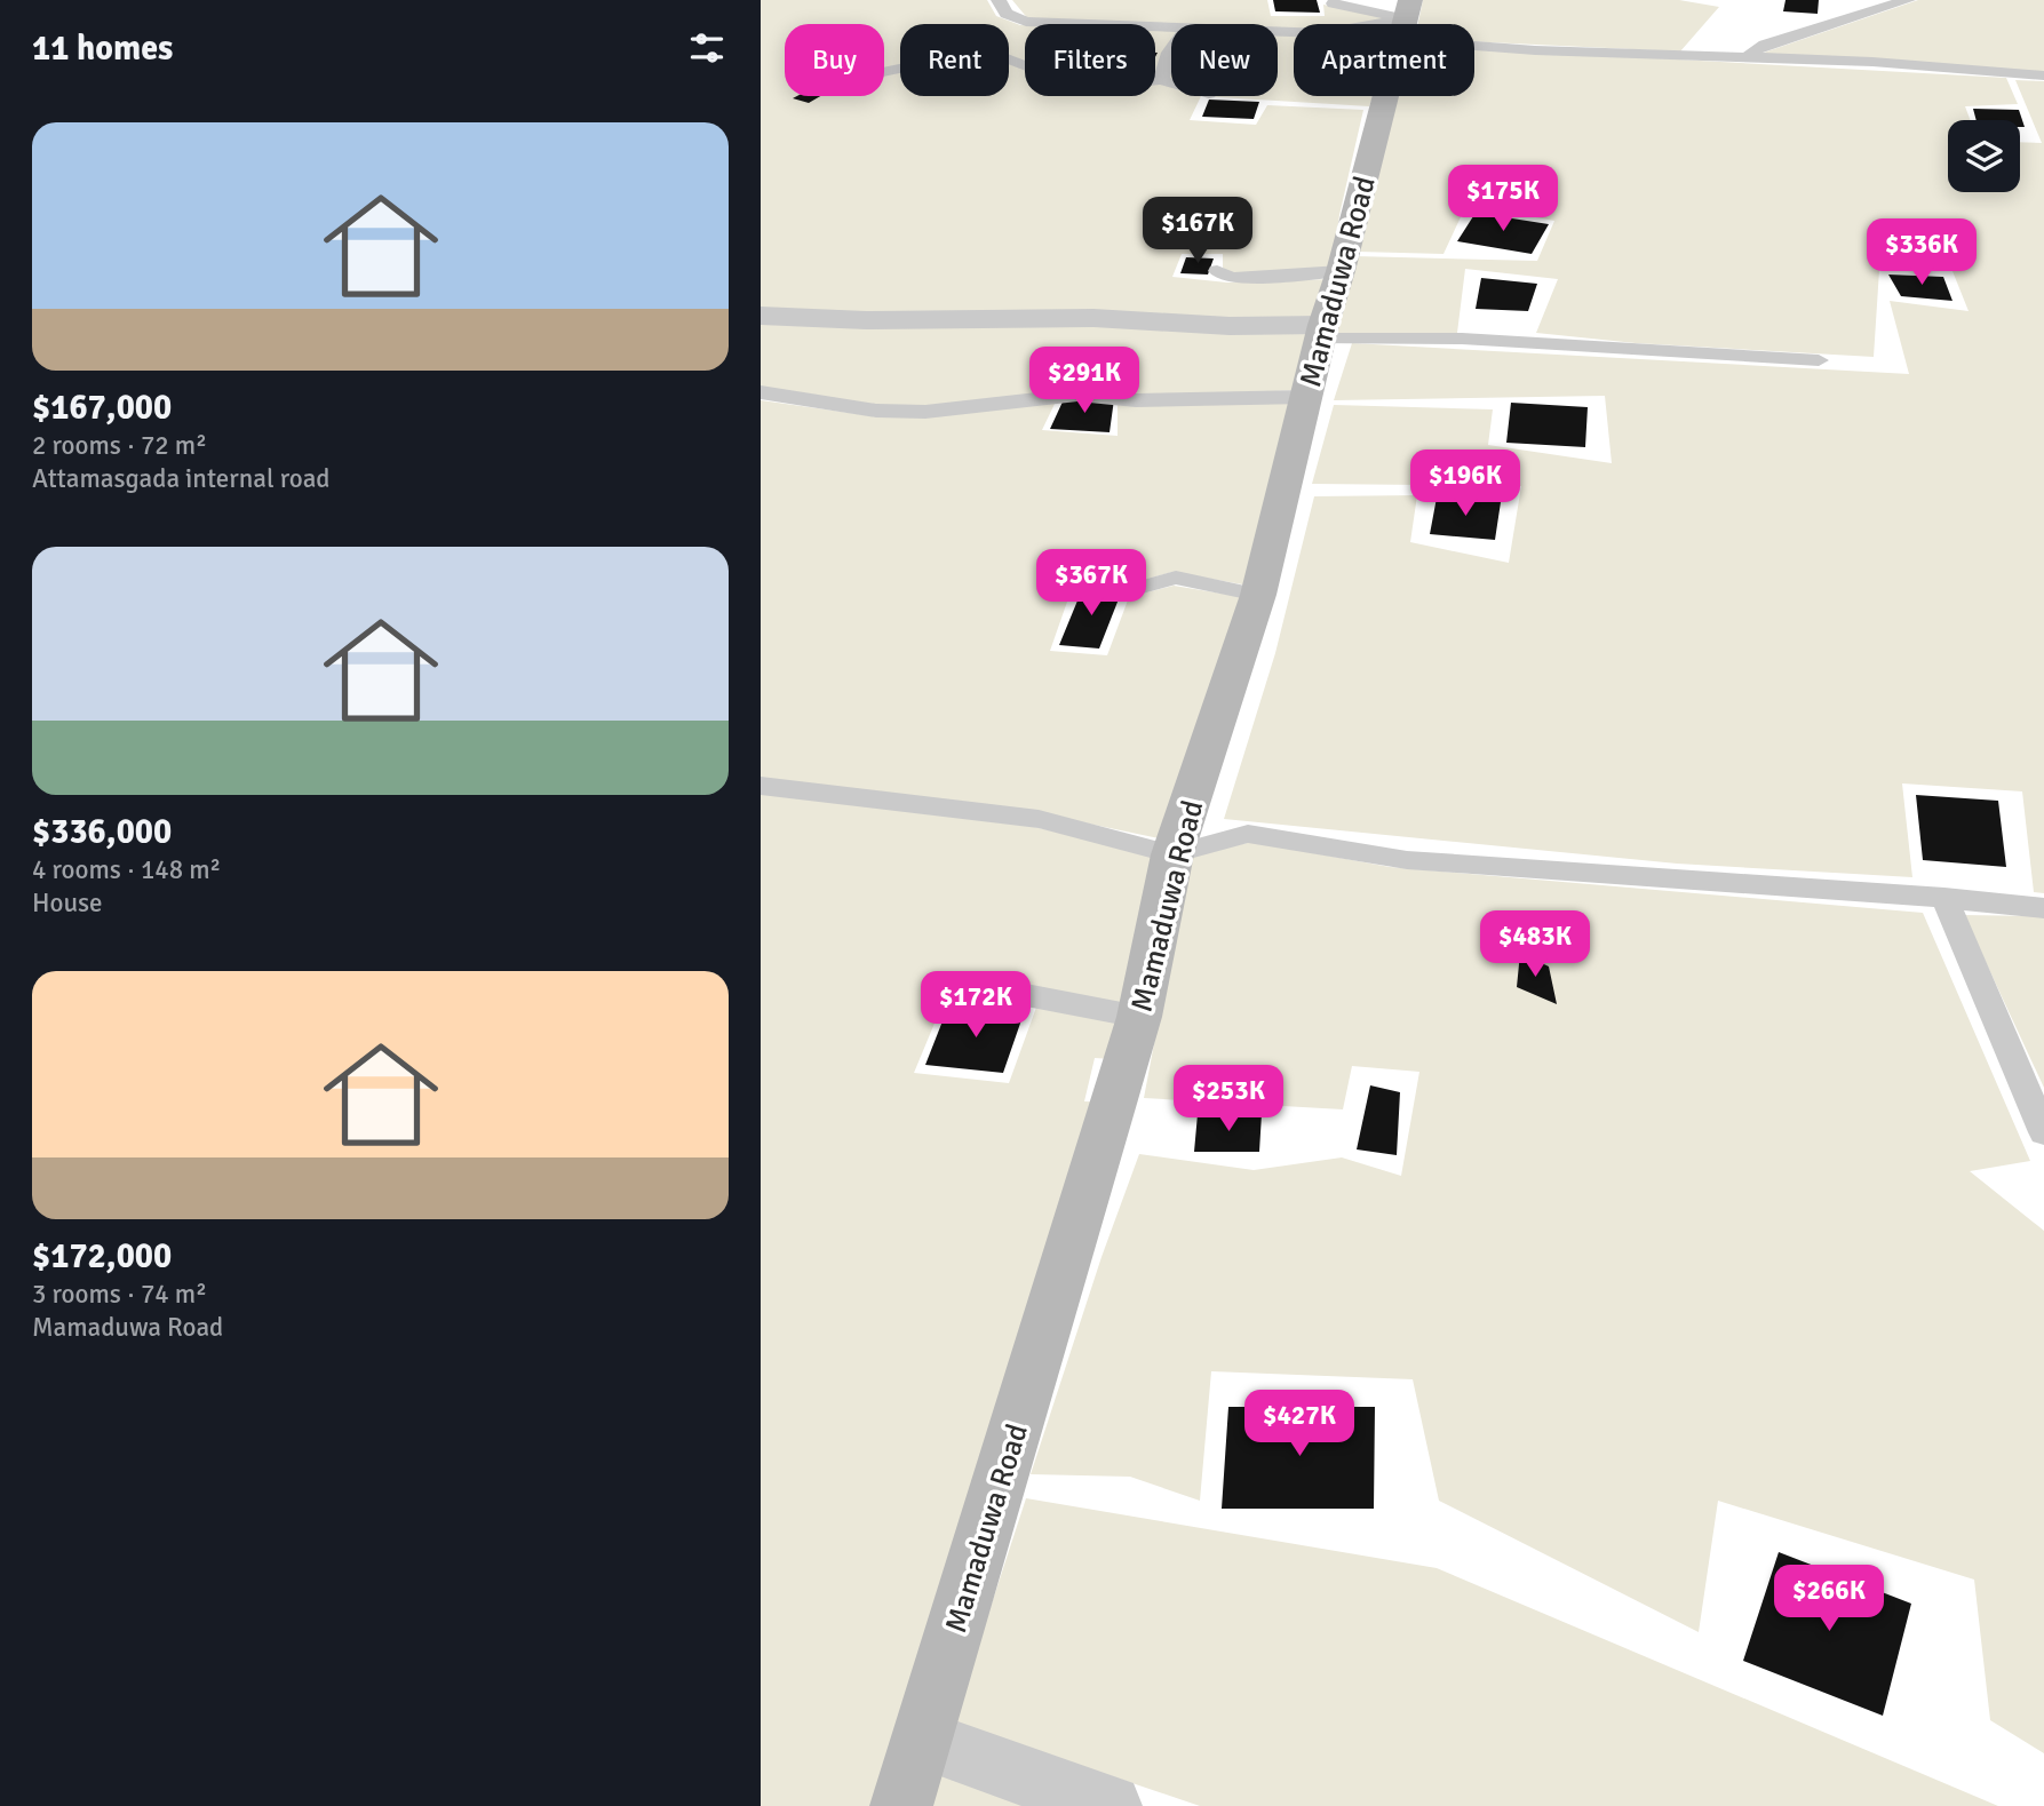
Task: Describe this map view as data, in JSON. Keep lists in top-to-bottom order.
{
  "streets": {
    "street": ["Mamaduwa Road"]
  },
  "page": {
    "heading": "11 homes",
    "chip": [
      "Buy",
      "Rent",
      "Filters",
      "New",
      "Apartment"
    ],
    "list": [
      {
        "name": "$167,000",
        "note": "2 rooms · 72 m² · Attamasgada internal road"
      },
      {
        "name": "$336,000",
        "note": "4 rooms · 148 m² · House"
      },
      {
        "name": "$172,000",
        "note": "3 rooms · 74 m² · Mamaduwa Road"
      }
    ],
    "price": [
      "$175K",
      "$167K",
      "$336K",
      "$291K",
      "$196K",
      "$367K",
      "$483K",
      "$172K",
      "$253K",
      "$427K",
      "$266K"
    ]
  }
}
